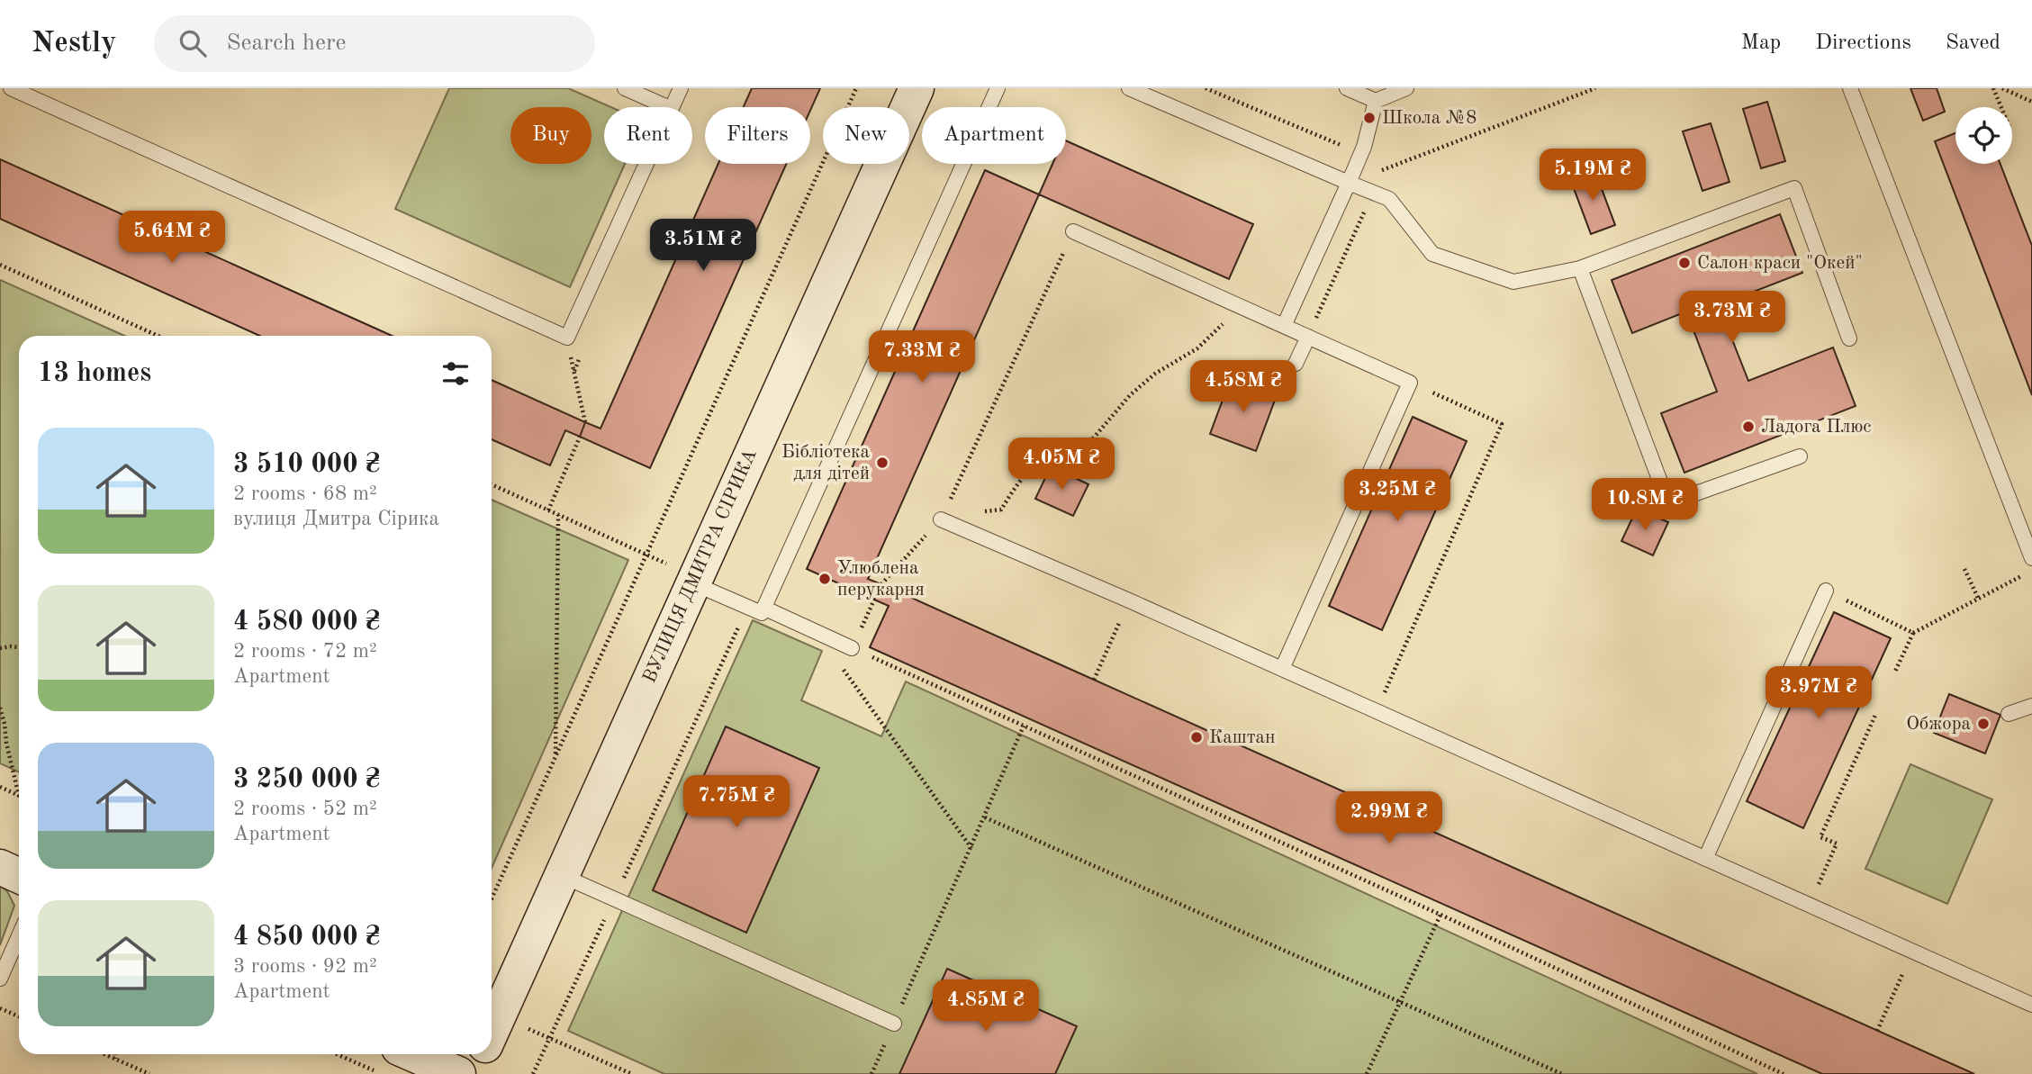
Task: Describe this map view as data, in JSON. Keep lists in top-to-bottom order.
{
  "streets": {
    "street": ["ВУЛИЦЯ ДМИТРА СІРИКА"]
  },
  "places": [
    "Школа №8",
    "Салон краси \"Окей\"",
    "Ладога Плюс",
    "Бібліотека для дітей",
    "Улюблена перукарня",
    "Обжора",
    "Каштан"
  ],
  "page": {
    "header": "Nestly",
    "search": "Search here",
    "nav": ["Map", "Directions", "Saved"],
    "chip": [
      "Buy",
      "Rent",
      "Filters",
      "New",
      "Apartment"
    ],
    "price": [
      "5.19M ₴",
      "5.64M ₴",
      "3.51M ₴",
      "3.73M ₴",
      "7.33M ₴",
      "4.58M ₴",
      "4.05M ₴",
      "3.25M ₴",
      "10.8M ₴",
      "3.97M ₴",
      "7.75M ₴",
      "2.99M ₴",
      "4.85M ₴"
    ],
    "heading": "13 homes",
    "list": [
      {
        "name": "3 510 000 ₴",
        "note": "2 rooms · 68 m² · вулиця Дмитра Сірика"
      },
      {
        "name": "4 580 000 ₴",
        "note": "2 rooms · 72 m² · Apartment"
      },
      {
        "name": "3 250 000 ₴",
        "note": "2 rooms · 52 m² · Apartment"
      },
      {
        "name": "4 850 000 ₴",
        "note": "3 rooms · 92 m² · Apartment"
      }
    ]
  }
}
